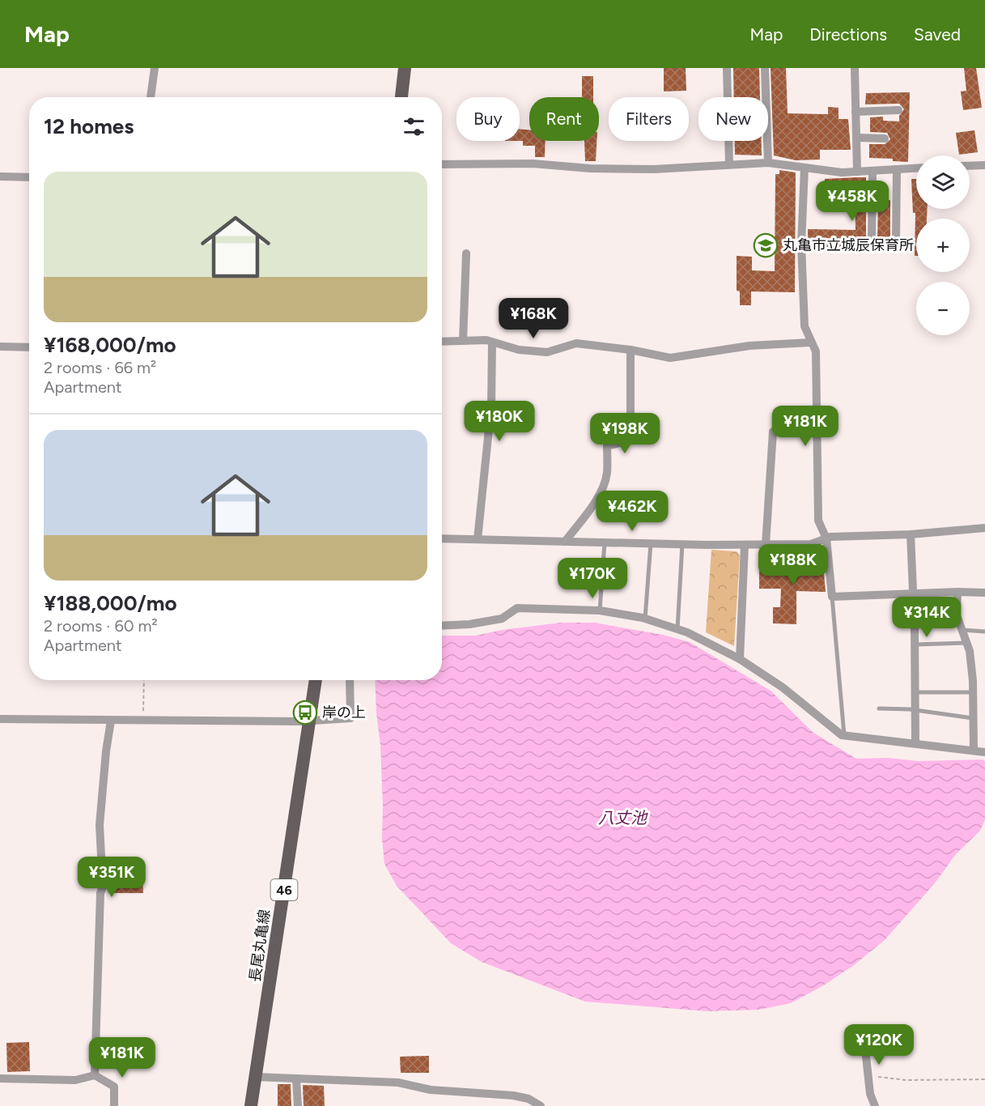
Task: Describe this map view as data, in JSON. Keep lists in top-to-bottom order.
{
  "streets": {
    "main road": ["46", "長尾丸亀線"]
  },
  "water": ["八丈池"],
  "places": {
    "school or university": ["丸亀市立城辰保育所"],
    "bus stop": ["岸の上"]
  },
  "page": {
    "header": "Map",
    "nav": ["Map", "Directions", "Saved"],
    "chip": [
      "Buy",
      "Rent",
      "Filters",
      "New"
    ],
    "heading": "12 homes",
    "map_buttons": ["+", "−"],
    "list": [
      {
        "name": "¥168,000/mo",
        "note": "2 rooms · 66 m² · Apartment"
      },
      {
        "name": "¥188,000/mo",
        "note": "2 rooms · 60 m² · Apartment"
      }
    ],
    "price": [
      "¥458K",
      "¥168K",
      "¥180K",
      "¥181K",
      "¥198K",
      "¥462K",
      "¥188K",
      "¥170K",
      "¥314K",
      "¥351K",
      "¥120K",
      "¥181K"
    ]
  }
}
